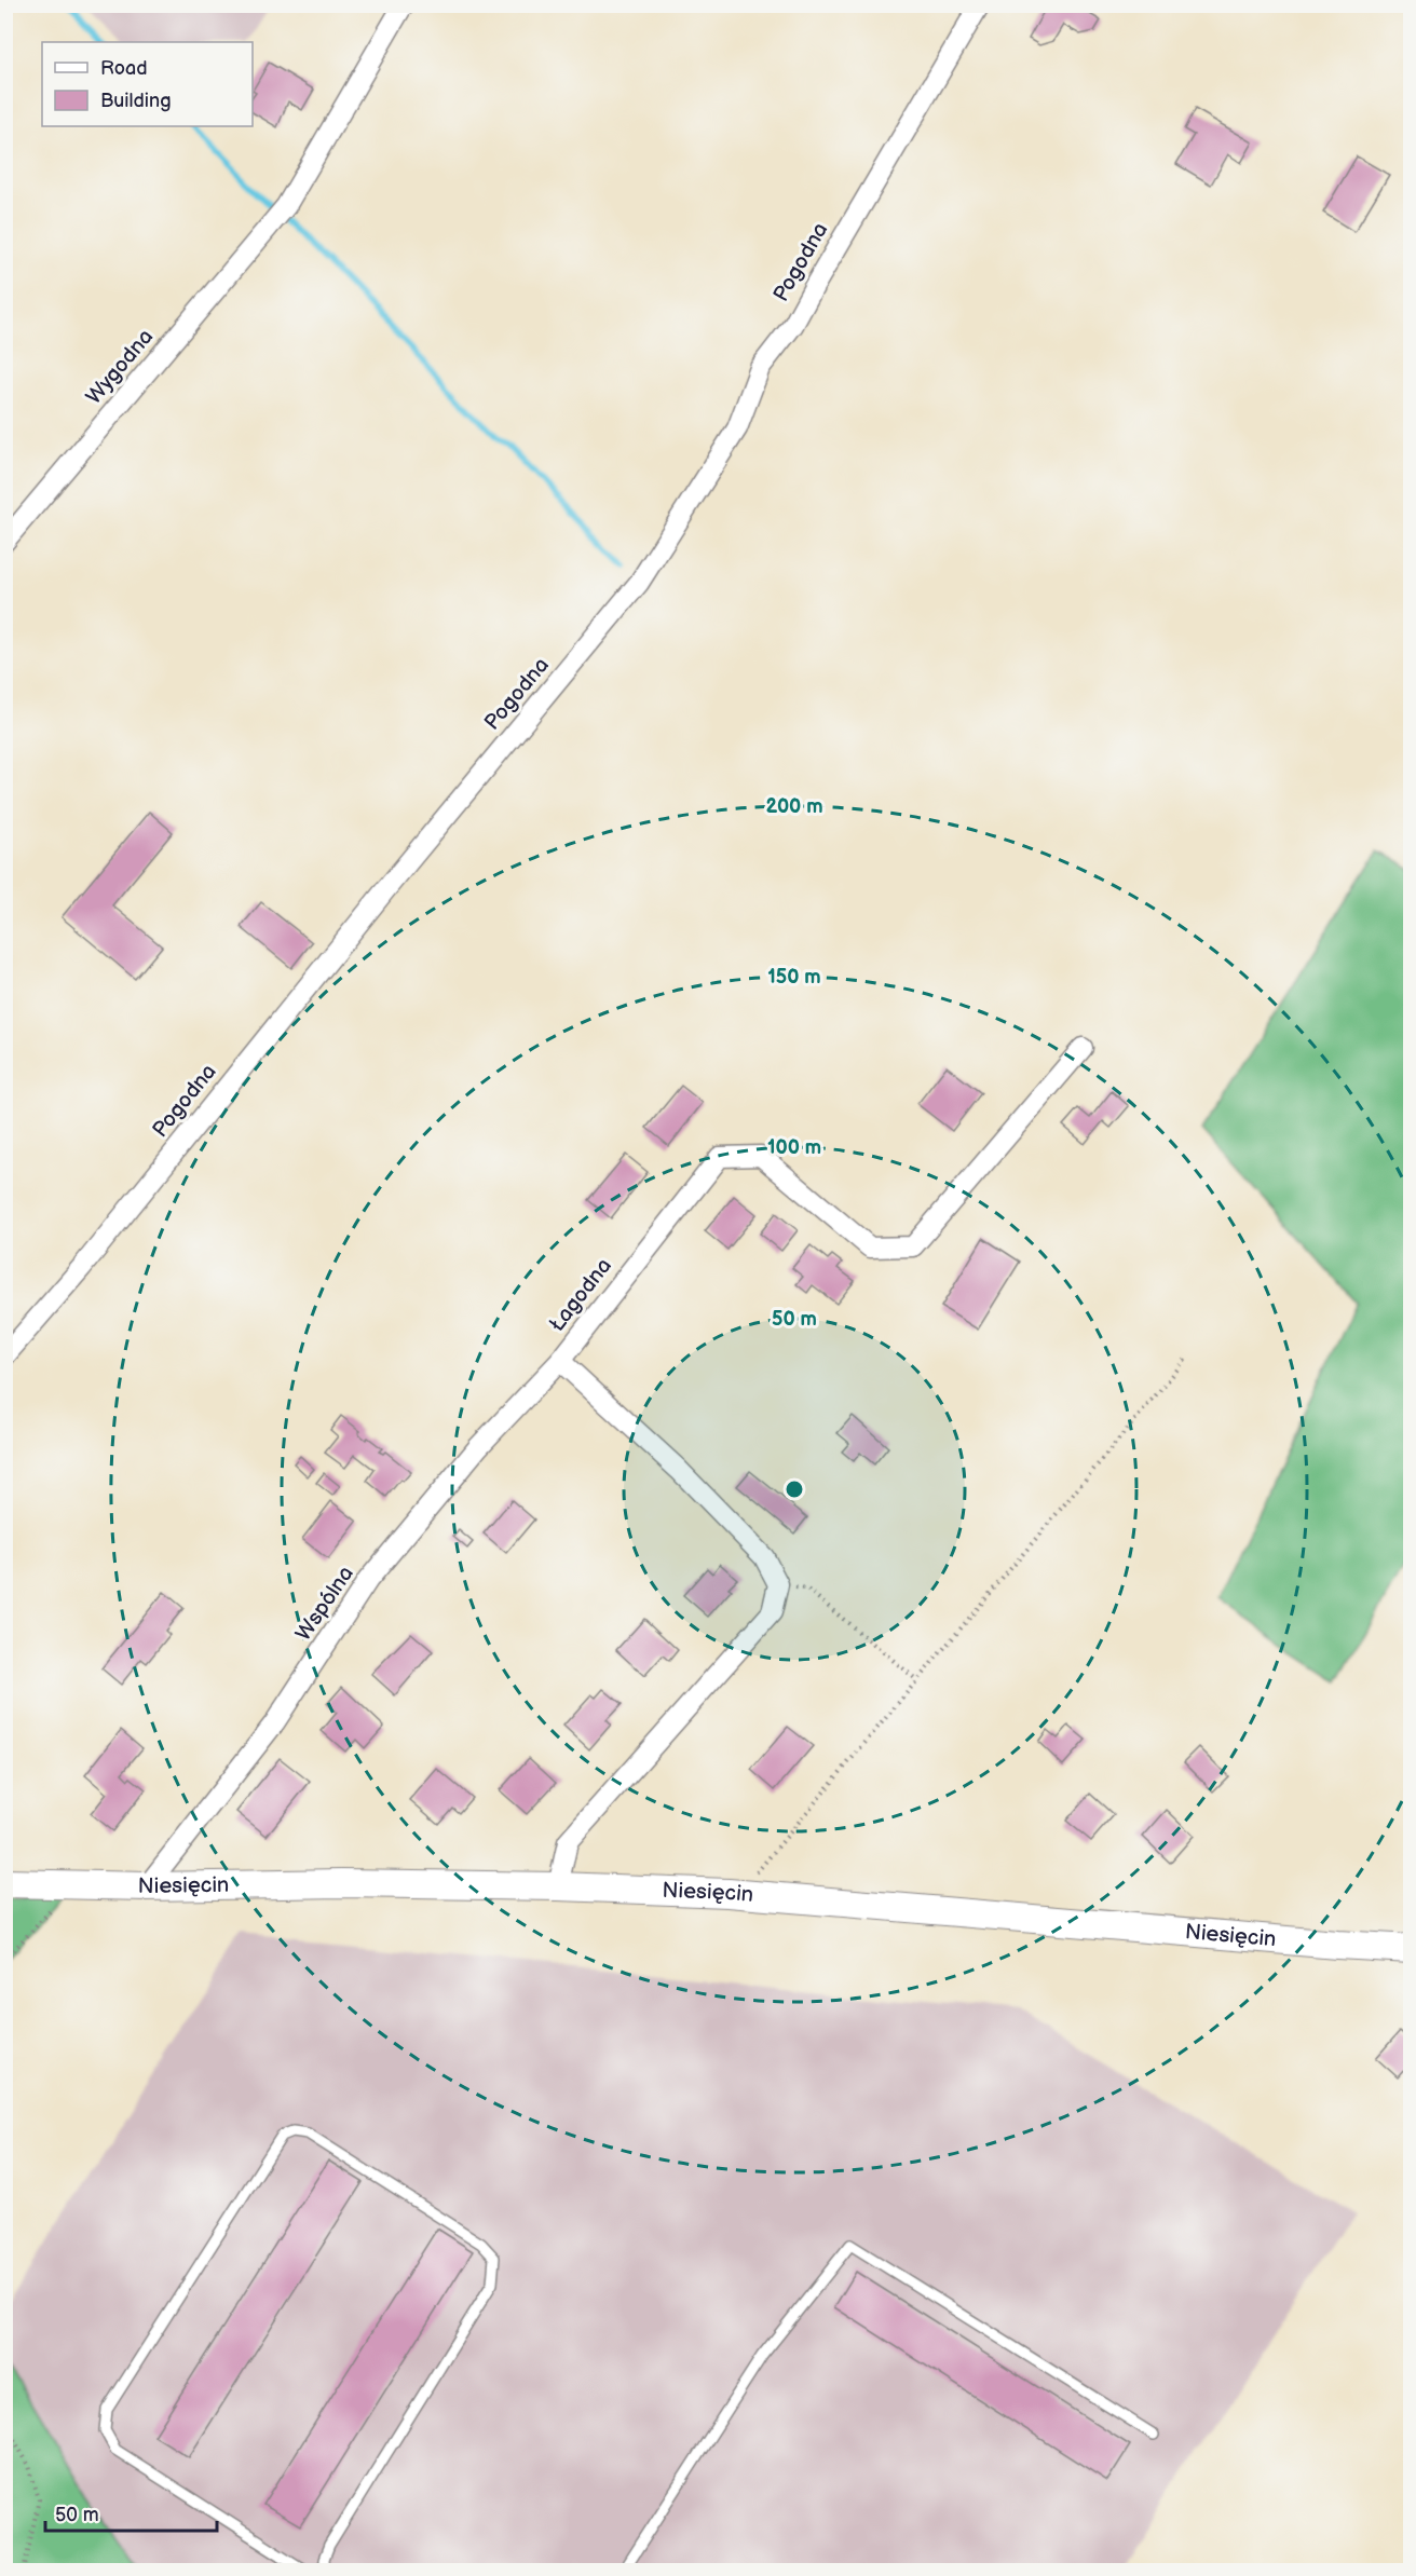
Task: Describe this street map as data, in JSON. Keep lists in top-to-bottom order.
{
  "streets": {
    "street": [
      "Pogodna",
      "Wygodna",
      "Łagodna",
      "Wspólna",
      "Niesięcin"
    ]
  },
  "crossings": [
    ["Łagodna", "Wspólna"],
    ["Wspólna", "Niesięcin"]
  ],
  "legend": ["Road", "Building"],
  "scale_bar": "50 m",
  "rings": [
    "200 m",
    "150 m",
    "100 m",
    "50 m"
  ]
}
